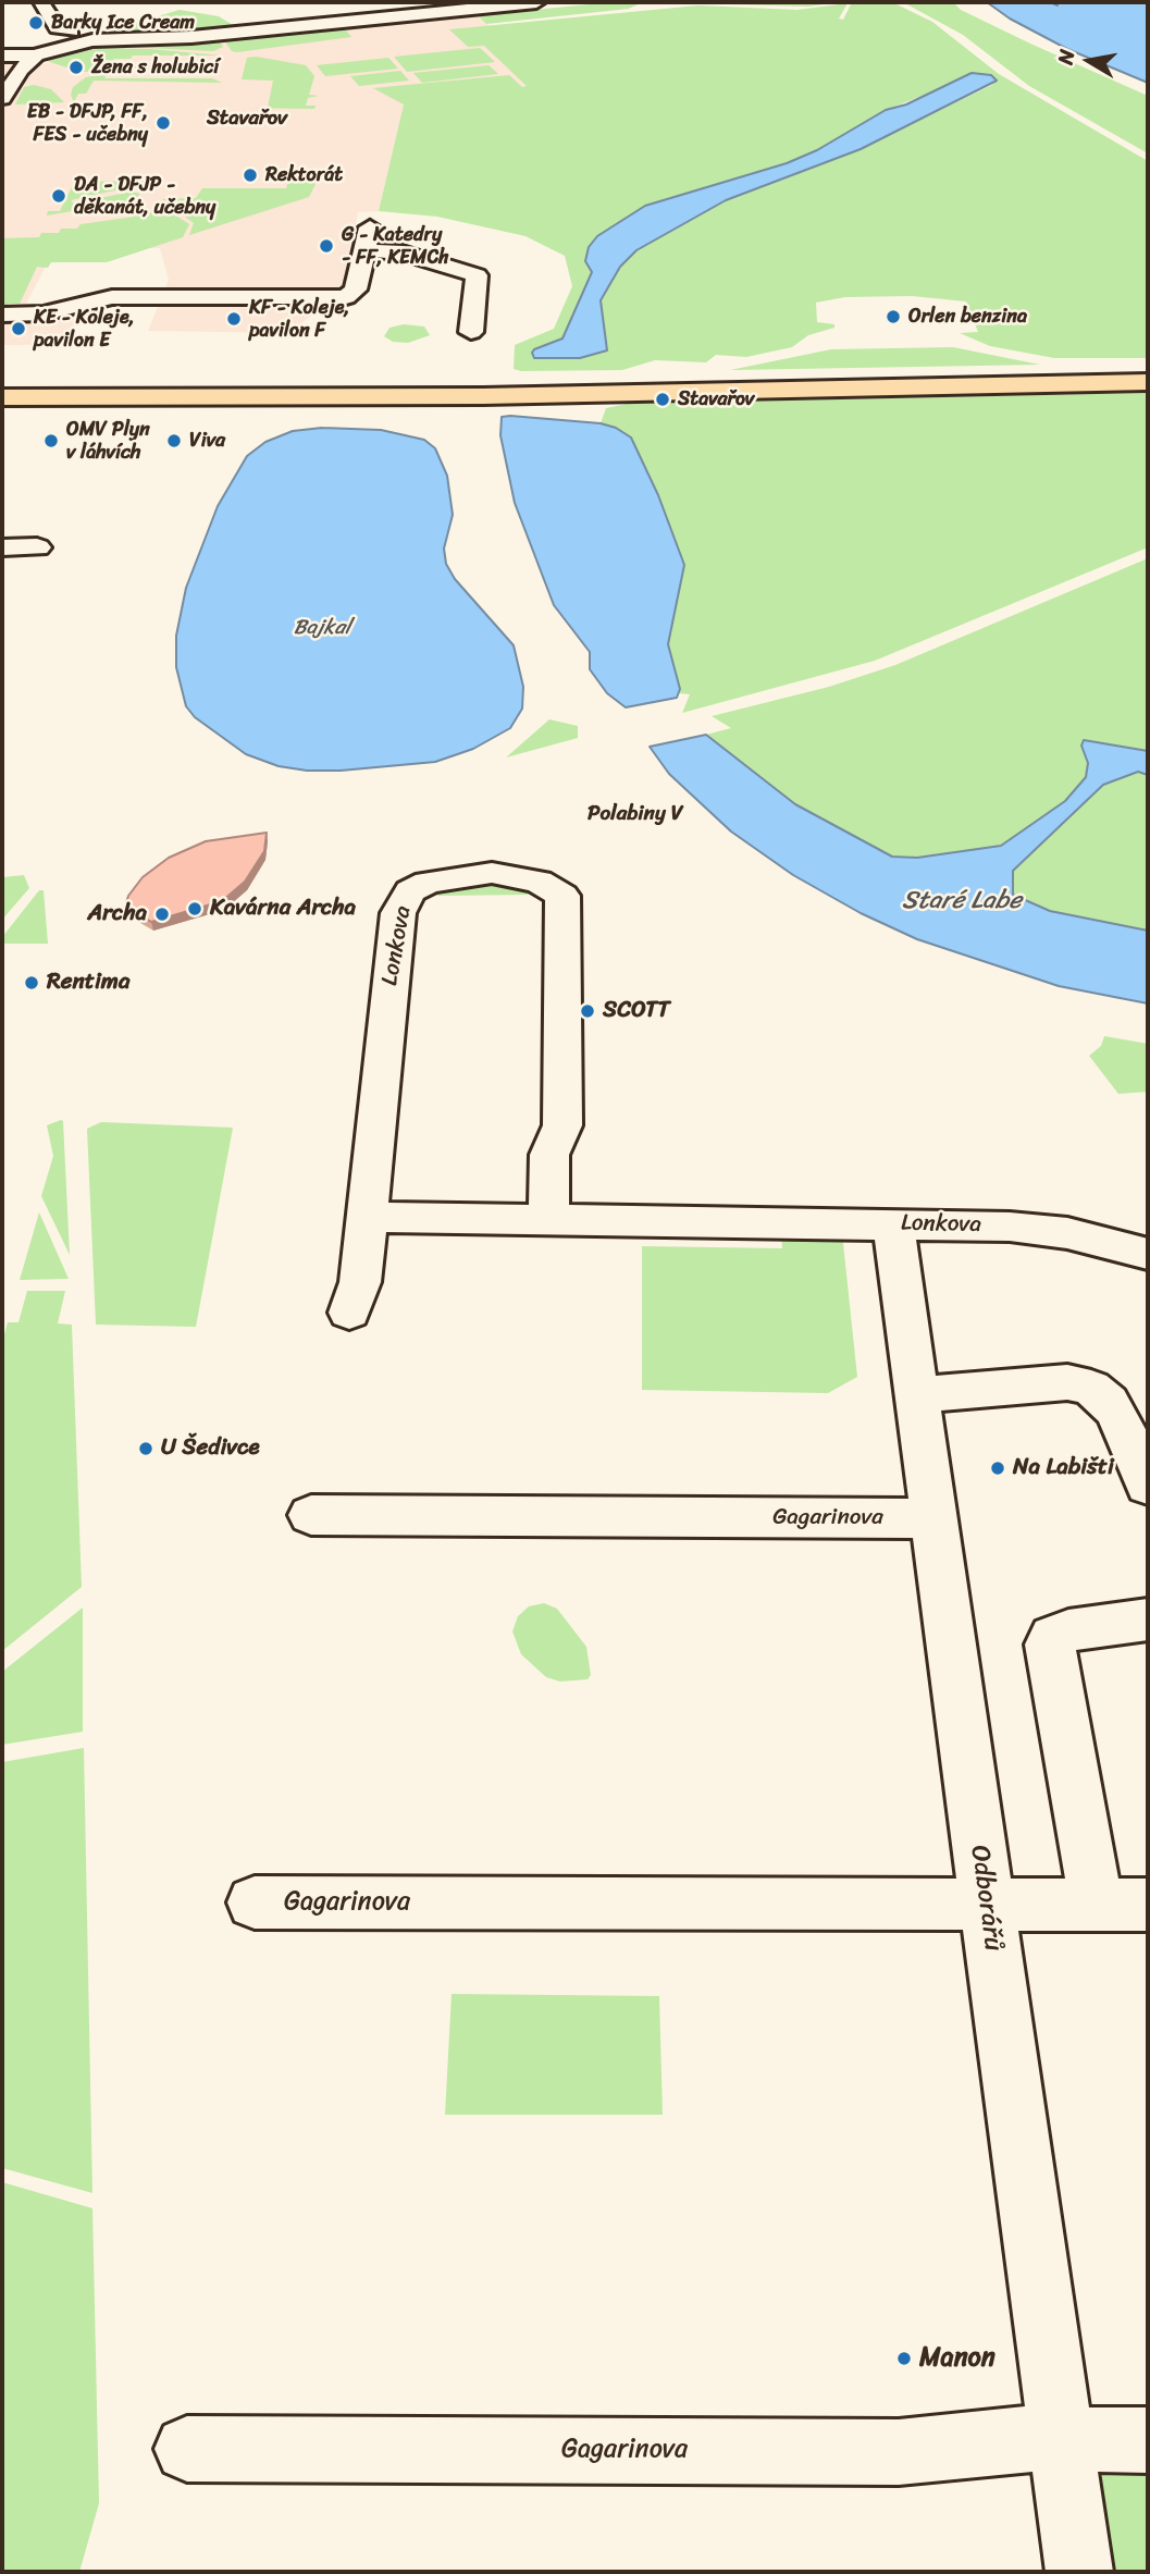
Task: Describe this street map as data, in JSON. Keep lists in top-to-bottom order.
{
  "streets": {
    "street": ["Lonkova", "Gagarinova", "Odborářů"]
  },
  "crossings": [
    ["Lonkova", "Odborářů"],
    ["Gagarinova", "Odborářů"]
  ],
  "districts": ["Stavařov", "Polabiny V"],
  "water": ["Bajkal", "Staré Labe"],
  "places": [
    "Barky Ice Cream",
    "Žena s holubicí",
    "EB - DFJP, FF, FES - učebny",
    "Rektorát",
    "DA - DFJP - děkanát, učebny",
    "G - Katedry - FF, KEMCh",
    "Orlen benzina",
    "KF - Koleje, pavilon F",
    "KE - Koleje, pavilon E",
    "Stavařov",
    "OMV Plyn v láhvích",
    "Viva",
    "Kavárna Archa",
    "Archa",
    "Rentima",
    "SCOTT",
    "U Šedivce",
    "Na Labišti",
    "Manon"
  ],
  "north": "left"
}
